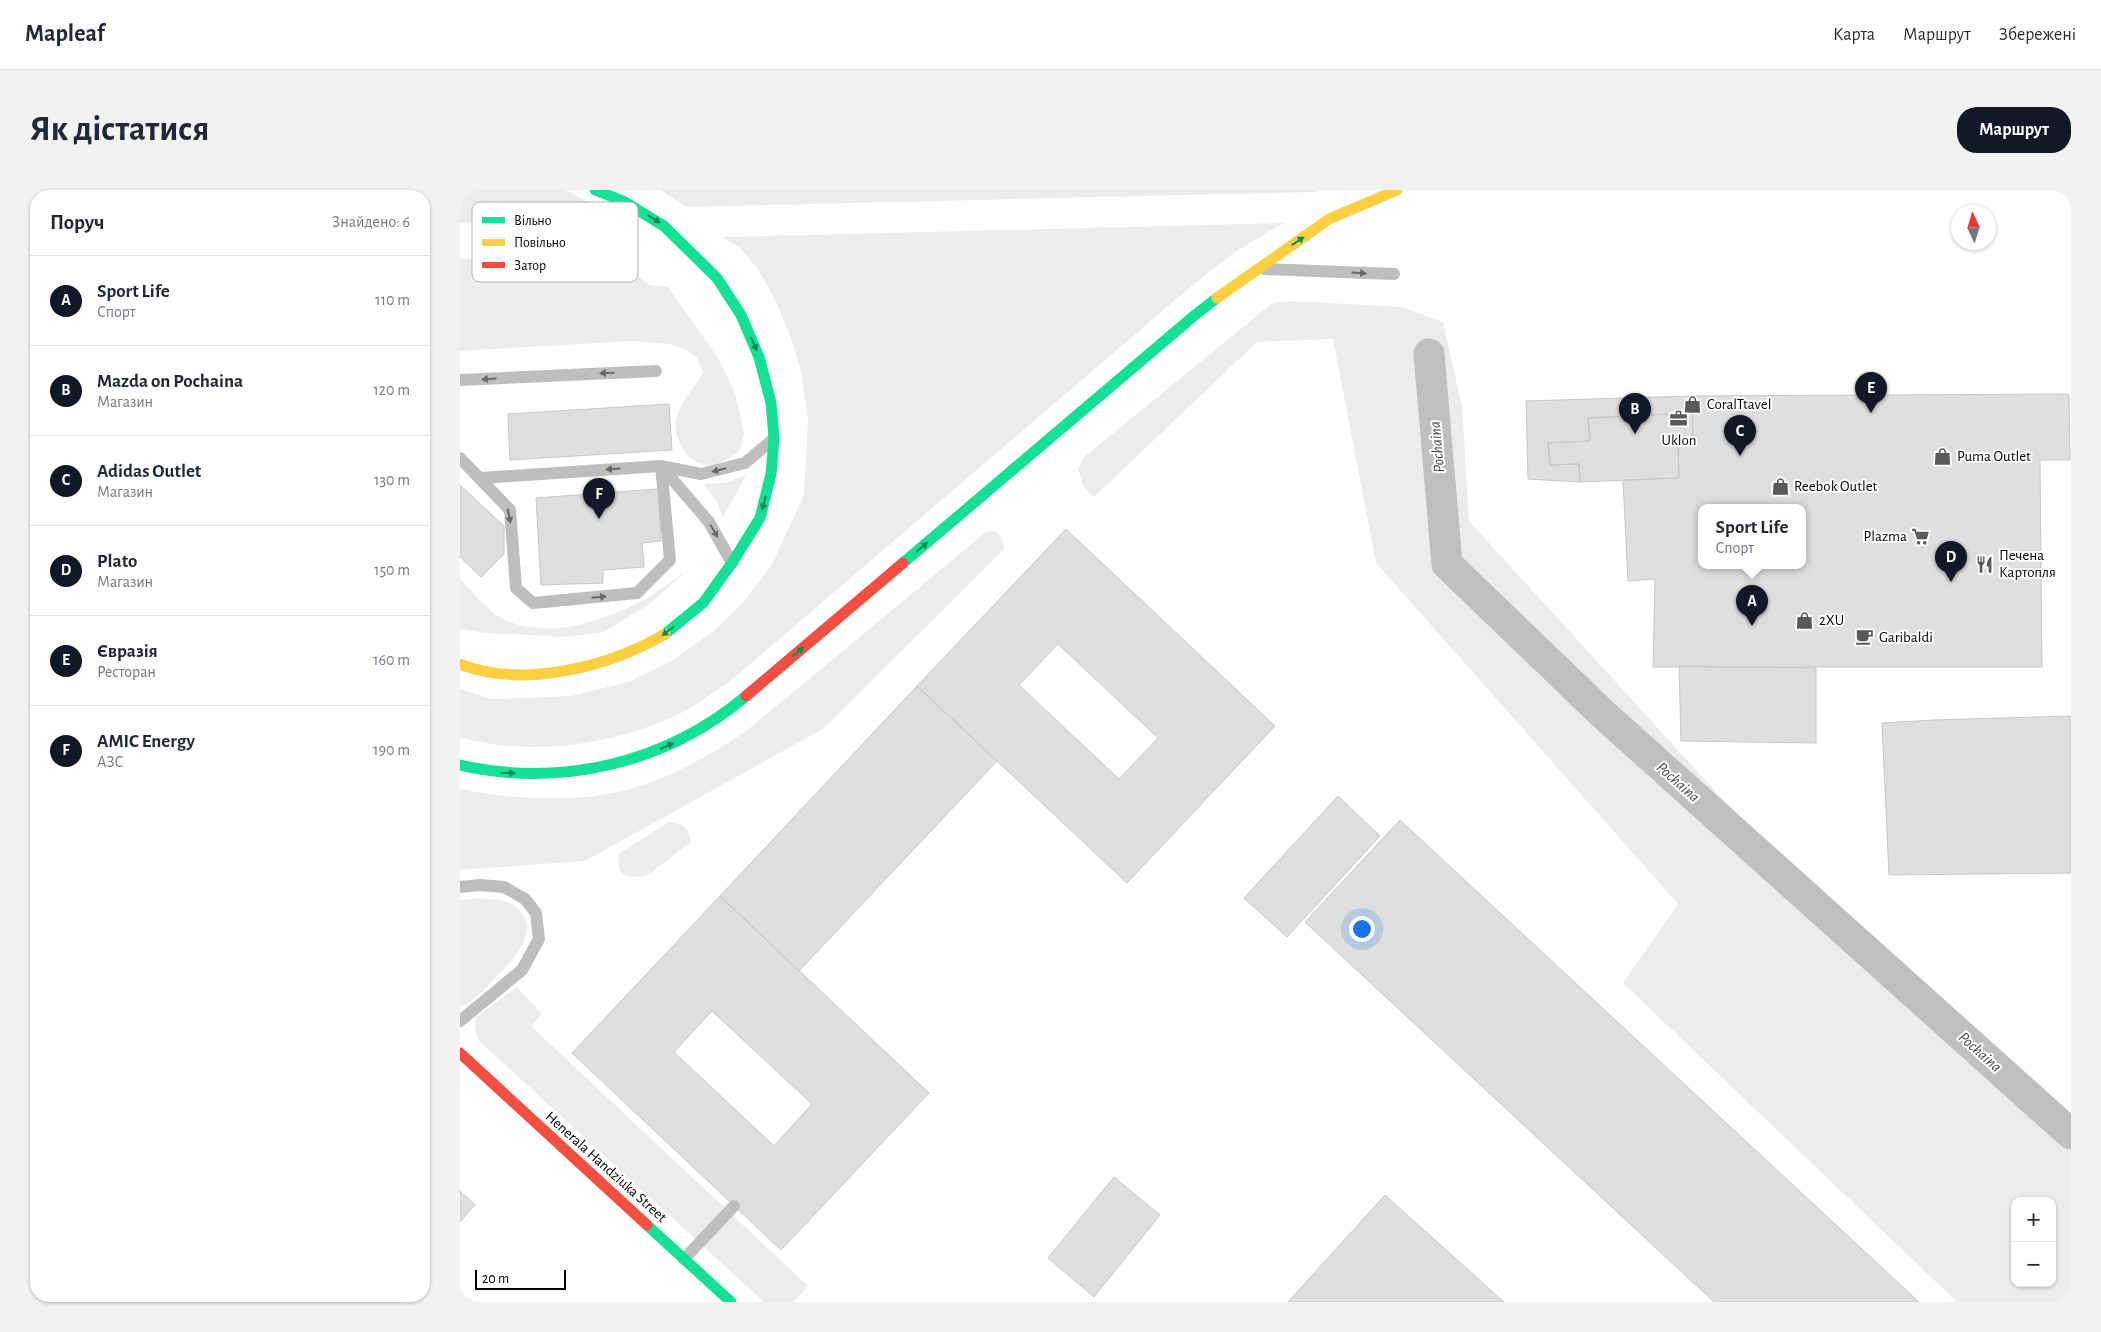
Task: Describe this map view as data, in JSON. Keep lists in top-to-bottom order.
{
  "streets": {
    "main road": ["Henerala Handziuka Street"]
  },
  "water": ["Pochaina"],
  "places": {
    "shop": [
      "CoralTtavel",
      "Puma Outlet",
      "Reebok Outlet",
      "2XU"
    ],
    "office": ["Uklon"],
    "supermarket": ["Plazma"],
    "restaurant": ["Печена Картопля"],
    "cafe": ["Garibaldi"]
  },
  "legend": ["Вільно", "Повільно", "Затор"],
  "scale_bar": "20 m",
  "north": "top",
  "page": {
    "header": "Mapleaf",
    "nav": ["Карта", "Маршрут", "Збережені"],
    "buttons": "Маршрут",
    "title": "Як дістатися",
    "heading": ["Поруч", "Знайдено: 6"],
    "list": [
      {
        "mark": "A",
        "name": "Sport Life",
        "note": "Спорт",
        "value": "110 m"
      },
      {
        "mark": "B",
        "name": "Mazda on Pochaina",
        "note": "Магазин",
        "value": "120 m"
      },
      {
        "mark": "C",
        "name": "Adidas Outlet",
        "note": "Магазин",
        "value": "130 m"
      },
      {
        "mark": "D",
        "name": "Plato",
        "note": "Магазин",
        "value": "150 m"
      },
      {
        "mark": "E",
        "name": "Євразія",
        "note": "Ресторан",
        "value": "160 m"
      },
      {
        "mark": "F",
        "name": "AMIC Energy",
        "note": "АЗС",
        "value": "190 m"
      }
    ],
    "pins": [
      "E",
      "B",
      "C",
      "F",
      "D",
      "A"
    ],
    "popup": ["Sport Life", "Спорт"],
    "map_buttons": ["+", "−"],
    "scale": "20 m"
  }
}
